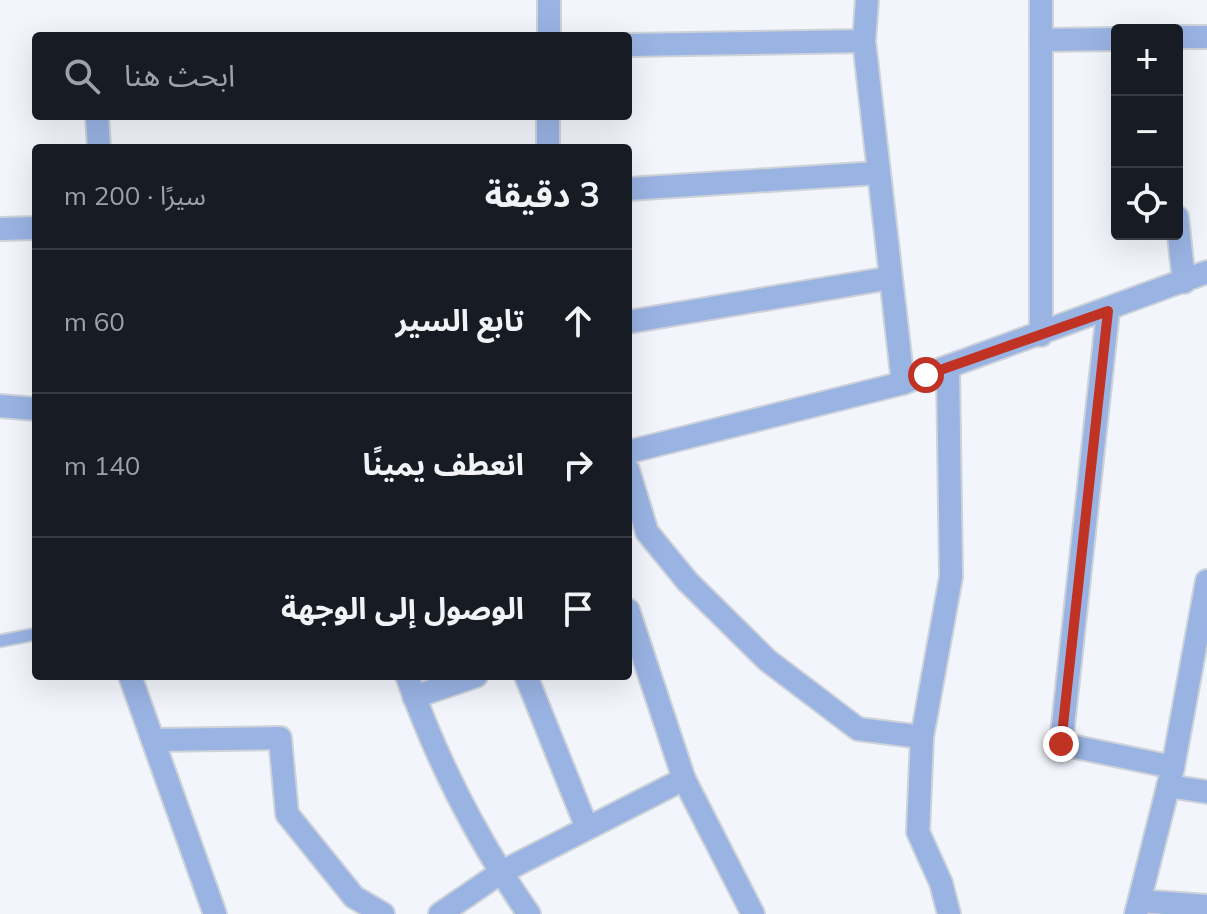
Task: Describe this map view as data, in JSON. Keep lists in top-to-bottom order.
{
  "page": {
    "map_buttons": ["+", "−"],
    "search": "ابحث هنا",
    "heading": ["3 دقيقة", "سيرًا · 200 m"],
    "list": [
      ["تابع السير", "60 m"],
      ["انعطف يمينًا", "140 m"],
      "الوصول إلى الوجهة"
    ]
  }
}
